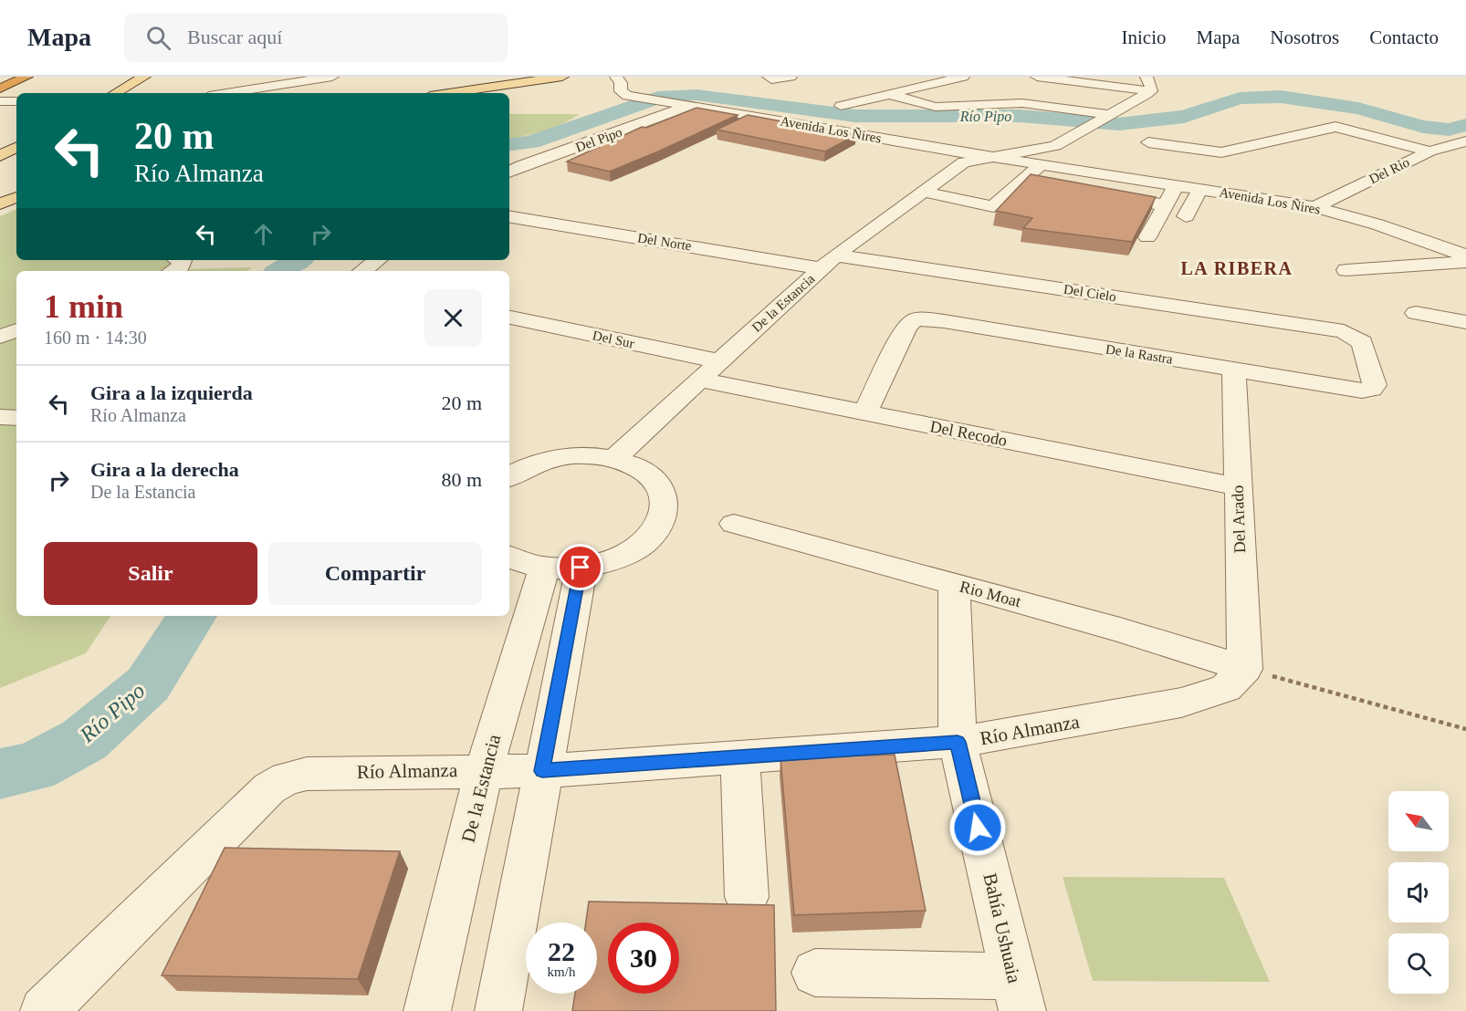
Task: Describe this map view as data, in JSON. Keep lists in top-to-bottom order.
{
  "streets": {
    "street": [
      "Avenida Los Ñires",
      "Del Pipo",
      "Del Rio",
      "Del Norte",
      "Del Cielo",
      "De la Estancia",
      "Del Sur",
      "De la Rastra",
      "Del Recodo",
      "Del Arado",
      "Rio Moat",
      "Río Almanza",
      "Bahía Ushuaia"
    ]
  },
  "crossings": [
    ["Avenida Los Ñires", "Del Pipo"],
    ["Avenida Los Ñires", "Del Rio"],
    ["Avenida Los Ñires", "De la Estancia"],
    ["Del Norte", "Del Cielo"],
    ["Del Norte", "De la Estancia"],
    ["Del Cielo", "De la Estancia"],
    ["Del Cielo", "De la Rastra"],
    ["De la Estancia", "Del Sur"],
    ["De la Estancia", "Del Recodo"],
    ["De la Estancia", "Río Almanza"],
    ["De la Rastra", "Del Recodo"],
    ["De la Rastra", "Del Arado"],
    ["Del Recodo", "Del Arado"],
    ["Del Arado", "Rio Moat"],
    ["Del Arado", "Río Almanza"],
    ["Rio Moat", "Río Almanza"],
    ["Rio Moat", "Bahía Ushuaia"],
    ["Río Almanza", "Bahía Ushuaia"]
  ],
  "districts": ["LA RIBERA"],
  "water": ["Río Pipo"],
  "north": "top left",
  "page": {
    "header": "Mapa",
    "search": "Buscar aquí",
    "nav": [
      "Inicio",
      "Mapa",
      "Nosotros",
      "Contacto"
    ],
    "turn": ["20 m", "Río Almanza"],
    "heading": ["1 min", "160 m · 14:30"],
    "list": [
      {
        "name": "Gira a la izquierda",
        "note": "Río Almanza",
        "value": "20 m"
      },
      {
        "name": "Gira a la derecha",
        "note": "De la Estancia",
        "value": "80 m"
      }
    ],
    "buttons": ["Salir", "Compartir"],
    "speed": "22 km/h",
    "limit": "30"
  }
}
